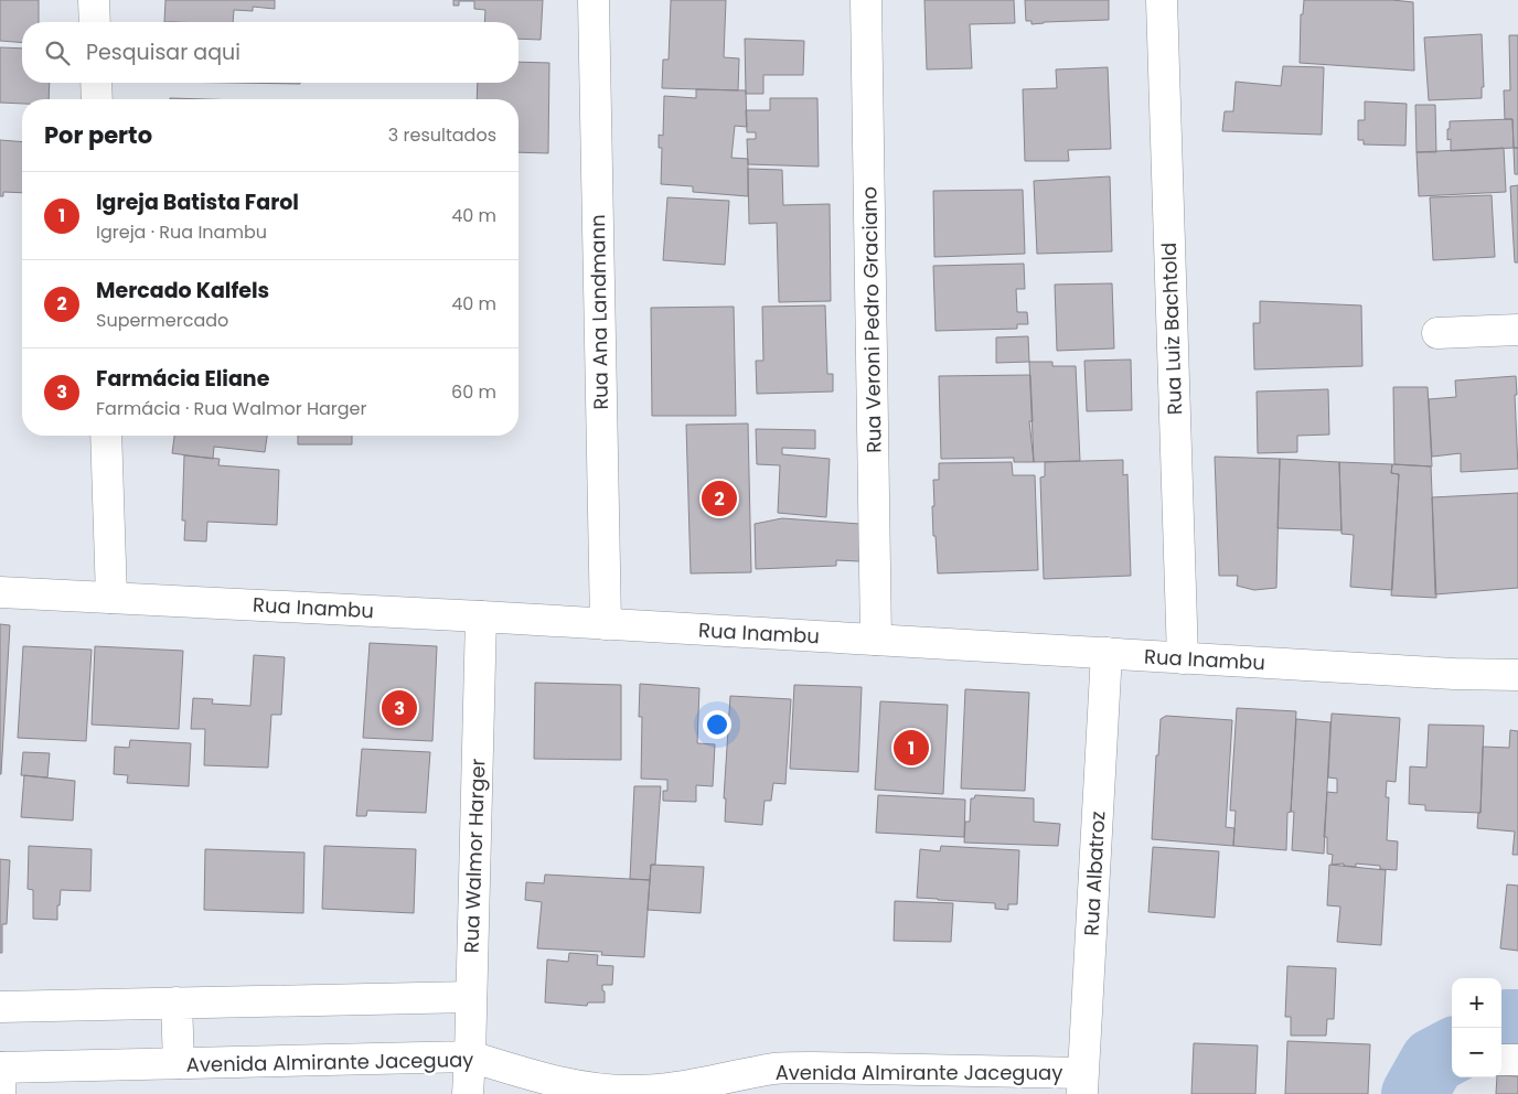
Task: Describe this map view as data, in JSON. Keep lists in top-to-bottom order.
{
  "streets": {
    "street": [
      "Rua Ana Landmann",
      "Rua Veroni Pedro Graciano",
      "Rua Luiz Bachtold",
      "Rua Inambu",
      "Rua Walmor Harger",
      "Rua Albatroz",
      "Avenida Almirante Jaceguay"
    ]
  },
  "crossings": [
    ["Rua Ana Landmann", "Rua Inambu"],
    ["Rua Veroni Pedro Graciano", "Rua Inambu"],
    ["Rua Luiz Bachtold", "Rua Inambu"],
    ["Rua Inambu", "Rua Walmor Harger"],
    ["Rua Inambu", "Rua Albatroz"],
    ["Rua Walmor Harger", "Avenida Almirante Jaceguay"],
    ["Rua Albatroz", "Avenida Almirante Jaceguay"]
  ],
  "page": {
    "search": "Pesquisar aqui",
    "heading": ["Por perto", "3 resultados"],
    "list": [
      {
        "mark": "1",
        "name": "Igreja Batista Farol",
        "note": "Igreja · Rua Inambu",
        "value": "40 m"
      },
      {
        "mark": "2",
        "name": "Mercado Kalfels",
        "note": "Supermercado",
        "value": "40 m"
      },
      {
        "mark": "3",
        "name": "Farmácia Eliane",
        "note": "Farmácia · Rua Walmor Harger",
        "value": "60 m"
      }
    ],
    "pins": ["2", "3", "1"],
    "map_buttons": ["+", "−"]
  }
}
